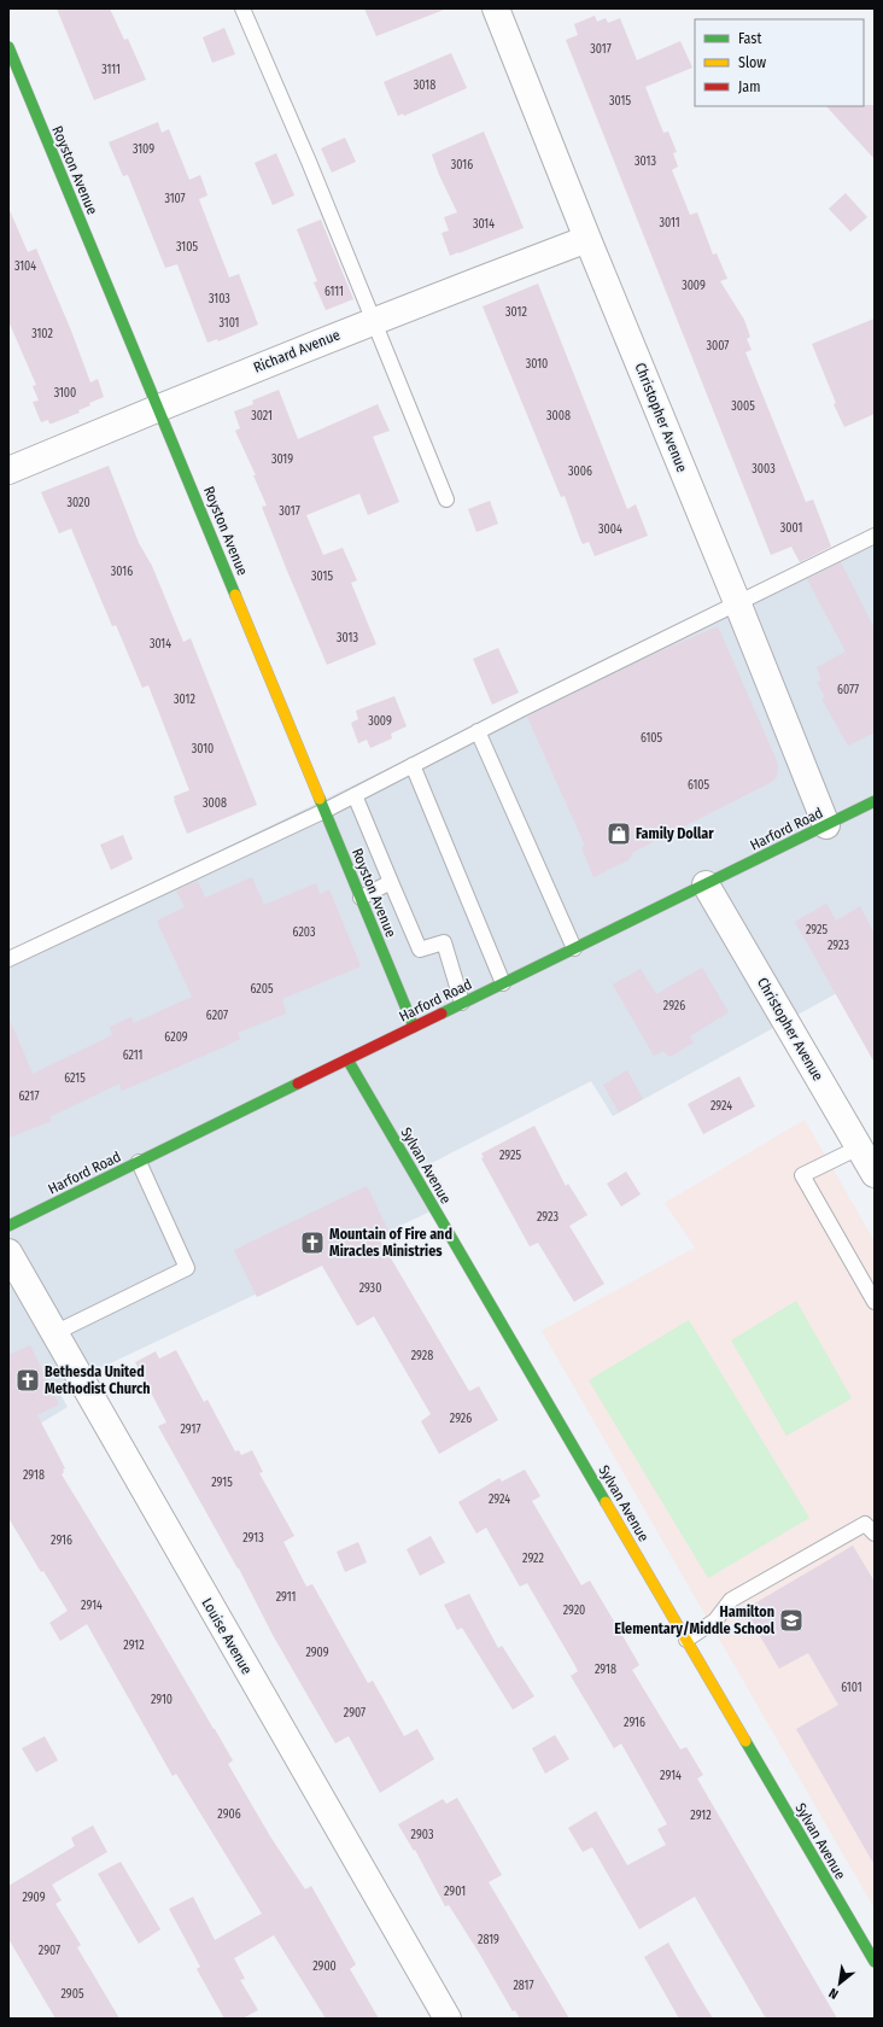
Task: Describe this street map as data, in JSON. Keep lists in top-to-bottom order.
{
  "streets": {
    "street": [
      "Royston Avenue",
      "Richard Avenue",
      "Christopher Avenue",
      "Harford Road",
      "Sylvan Avenue",
      "Louise Avenue"
    ]
  },
  "crossings": [
    ["Royston Avenue", "Richard Avenue"],
    ["Royston Avenue", "Harford Road"],
    ["Richard Avenue", "Christopher Avenue"],
    ["Christopher Avenue", "Harford Road"],
    ["Harford Road", "Sylvan Avenue"]
  ],
  "places": {
    "shop": ["Family Dollar"],
    "church": ["Mountain of Fire and Miracles Ministries", "Bethesda United Methodist Church"],
    "school or university": ["Hamilton Elementary/Middle School"]
  },
  "house_numbers": [
    "3017",
    "3111",
    "3018",
    "3015",
    "3109",
    "3013",
    "3016",
    "3107",
    "3011",
    "3014",
    "3105",
    "3104",
    "3009",
    "6111",
    "3103",
    "3012",
    "3101",
    "3102",
    "3007",
    "3010",
    "3100",
    "3005",
    "3021",
    "3008",
    "3019",
    "3003",
    "3006",
    "3020",
    "3017",
    "3001",
    "3004",
    "3016",
    "3015",
    "3013",
    "3014",
    "6077",
    "3012",
    "3009",
    "6105",
    "3010",
    "6105",
    "3008",
    "2925",
    "6203",
    "2923",
    "6205",
    "2926",
    "6207",
    "6209",
    "6211",
    "6215",
    "6217",
    "2924",
    "2925",
    "2923",
    "2930",
    "2928",
    "2926",
    "2917",
    "2918",
    "2915",
    "2924",
    "2913",
    "2916",
    "2922",
    "2911",
    "2914",
    "2920",
    "2912",
    "2909",
    "2918",
    "6101",
    "2910",
    "2907",
    "2916",
    "2914",
    "2906",
    "2912",
    "2903",
    "2901",
    "2909",
    "2819",
    "2907",
    "2900",
    "2817",
    "2905"
  ],
  "legend": ["Fast", "Slow", "Jam"],
  "north": "bottom left"
}
